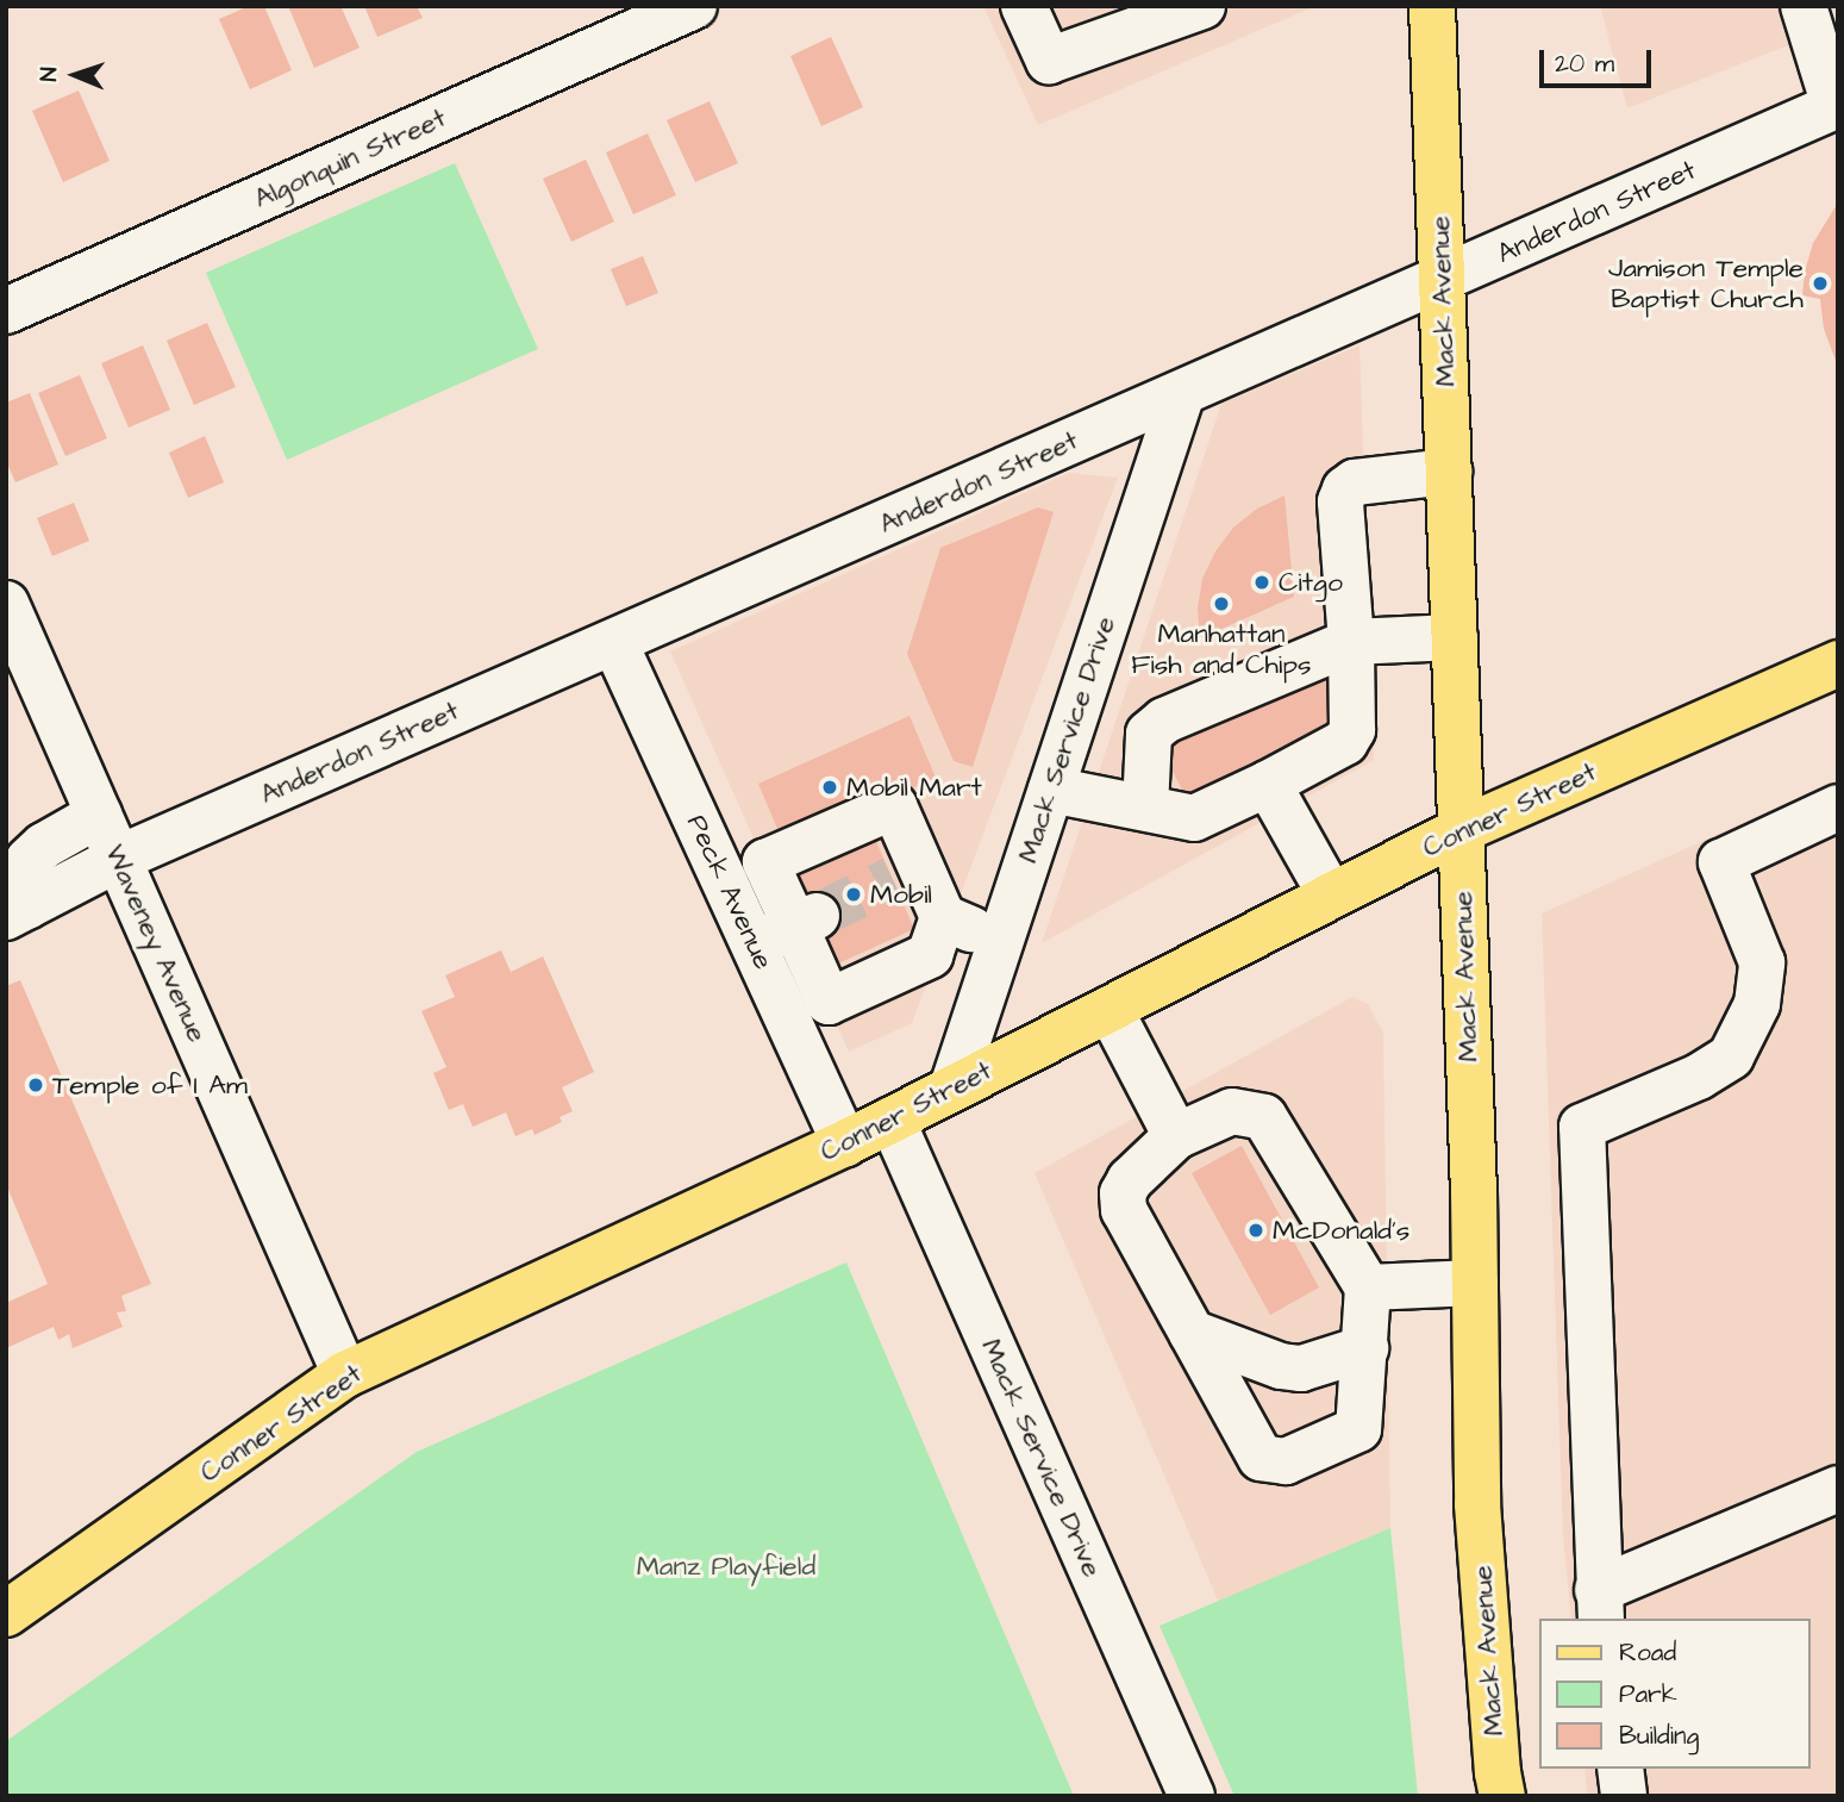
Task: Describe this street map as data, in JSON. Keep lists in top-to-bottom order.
{
  "streets": {
    "main road": ["Mack Avenue", "Conner Street"],
    "street": [
      "Algonquin Street",
      "Anderdon Street",
      "Mack Service Drive",
      "Peck Avenue",
      "Waveney Avenue"
    ]
  },
  "crossings": [
    ["Anderdon Street", "Mack Avenue"],
    ["Anderdon Street", "Mack Service Drive"],
    ["Anderdon Street", "Peck Avenue"],
    ["Anderdon Street", "Waveney Avenue"],
    ["Mack Avenue", "Conner Street"],
    ["Mack Service Drive", "Conner Street"],
    ["Conner Street", "Peck Avenue"],
    ["Conner Street", "Waveney Avenue"]
  ],
  "parks": ["Manz Playfield"],
  "places": [
    "Jamison Temple Baptist Church",
    "Citgo",
    "Manhattan Fish and Chips",
    "Mobil Mart",
    "Mobil",
    "Temple of I Am",
    "McDonald's"
  ],
  "legend": ["Road", "Park", "Building"],
  "scale_bar": "20 m",
  "north": "left"
}
